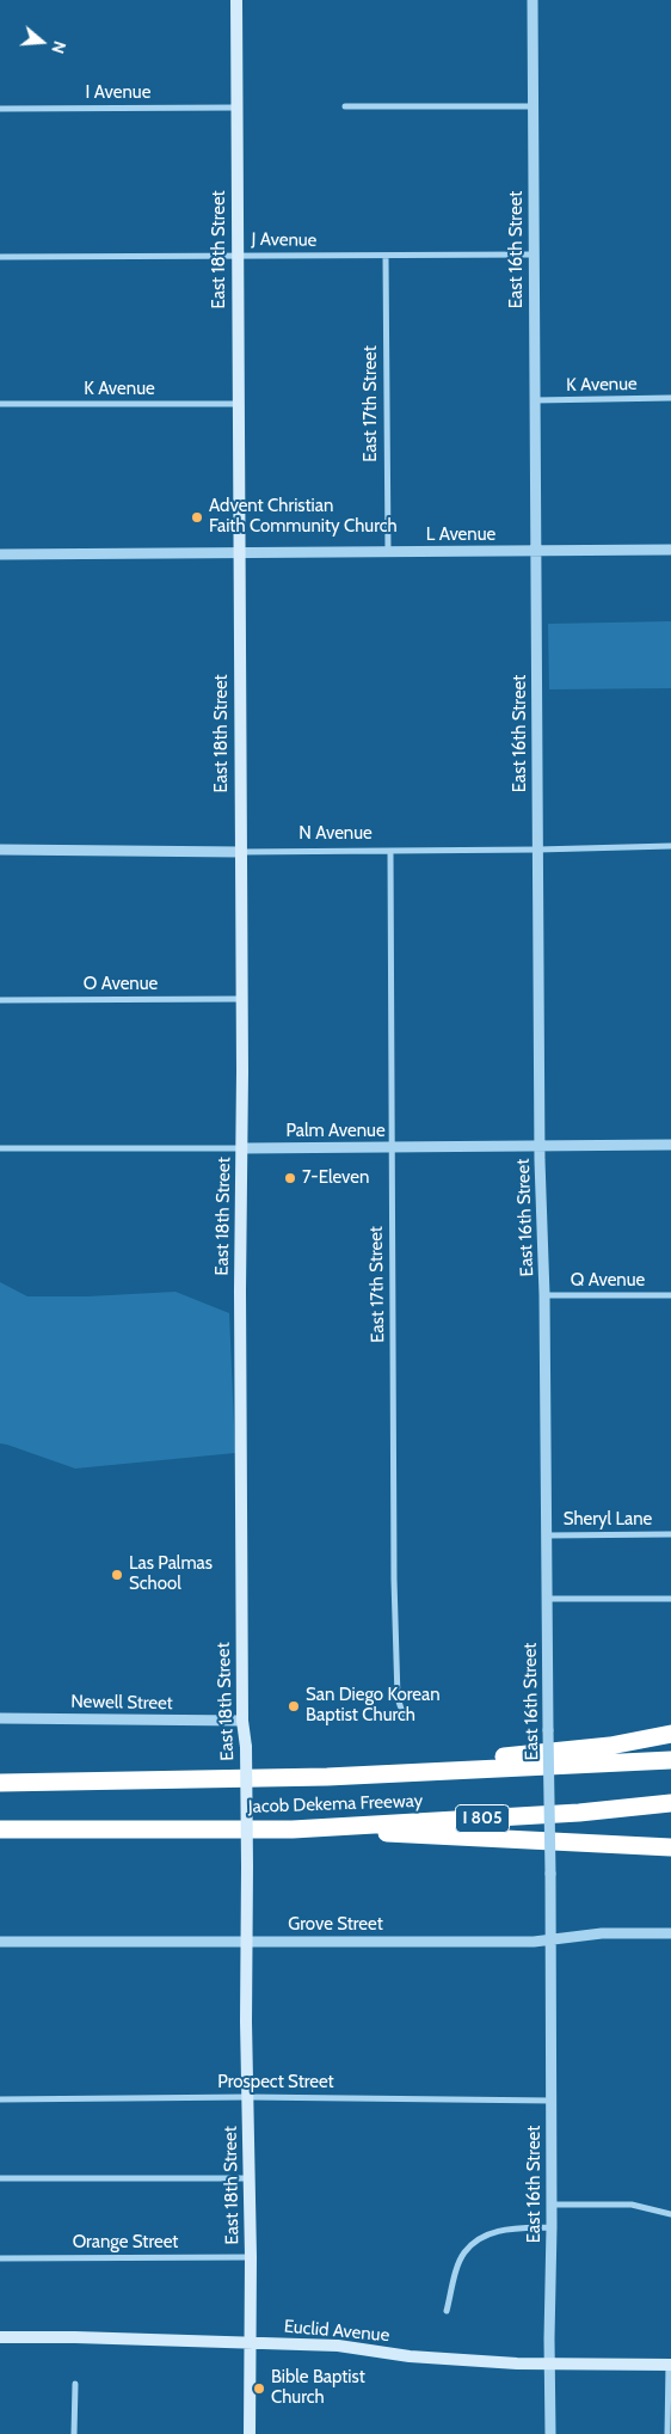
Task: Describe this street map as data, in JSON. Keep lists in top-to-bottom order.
{
  "streets": {
    "highway": ["Jacob Dekema Freeway", "I 805"],
    "main road": ["East 18th Street", "Euclid Avenue"],
    "street": [
      "I Avenue",
      "J Avenue",
      "East 16th Street",
      "K Avenue",
      "East 17th Street",
      "L Avenue",
      "N Avenue",
      "O Avenue",
      "Palm Avenue",
      "Q Avenue",
      "Sheryl Lane",
      "Newell Street",
      "Grove Street",
      "Prospect Street",
      "Orange Street"
    ]
  },
  "crossings": [
    ["I Avenue", "East 18th Street"],
    ["J Avenue", "East 18th Street"],
    ["J Avenue", "East 16th Street"],
    ["J Avenue", "East 17th Street"],
    ["East 18th Street", "K Avenue"],
    ["East 18th Street", "L Avenue"],
    ["East 18th Street", "N Avenue"],
    ["East 18th Street", "O Avenue"],
    ["East 18th Street", "Palm Avenue"],
    ["East 18th Street", "Newell Street"],
    ["East 18th Street", "Grove Street"],
    ["East 18th Street", "Prospect Street"],
    ["East 18th Street", "Orange Street"],
    ["East 18th Street", "Euclid Avenue"],
    ["East 16th Street", "K Avenue"],
    ["East 16th Street", "L Avenue"],
    ["East 16th Street", "N Avenue"],
    ["East 16th Street", "Palm Avenue"],
    ["East 16th Street", "Q Avenue"],
    ["East 16th Street", "Sheryl Lane"],
    ["East 16th Street", "Grove Street"],
    ["East 16th Street", "Prospect Street"],
    ["East 16th Street", "Euclid Avenue"],
    ["East 17th Street", "L Avenue"],
    ["East 17th Street", "N Avenue"],
    ["East 17th Street", "Palm Avenue"]
  ],
  "places": [
    "Advent Christian Faith Community Church",
    "7-Eleven",
    "Las Palmas School",
    "San Diego Korean Baptist Church",
    "Bible Baptist Church"
  ],
  "north": "right"
}
